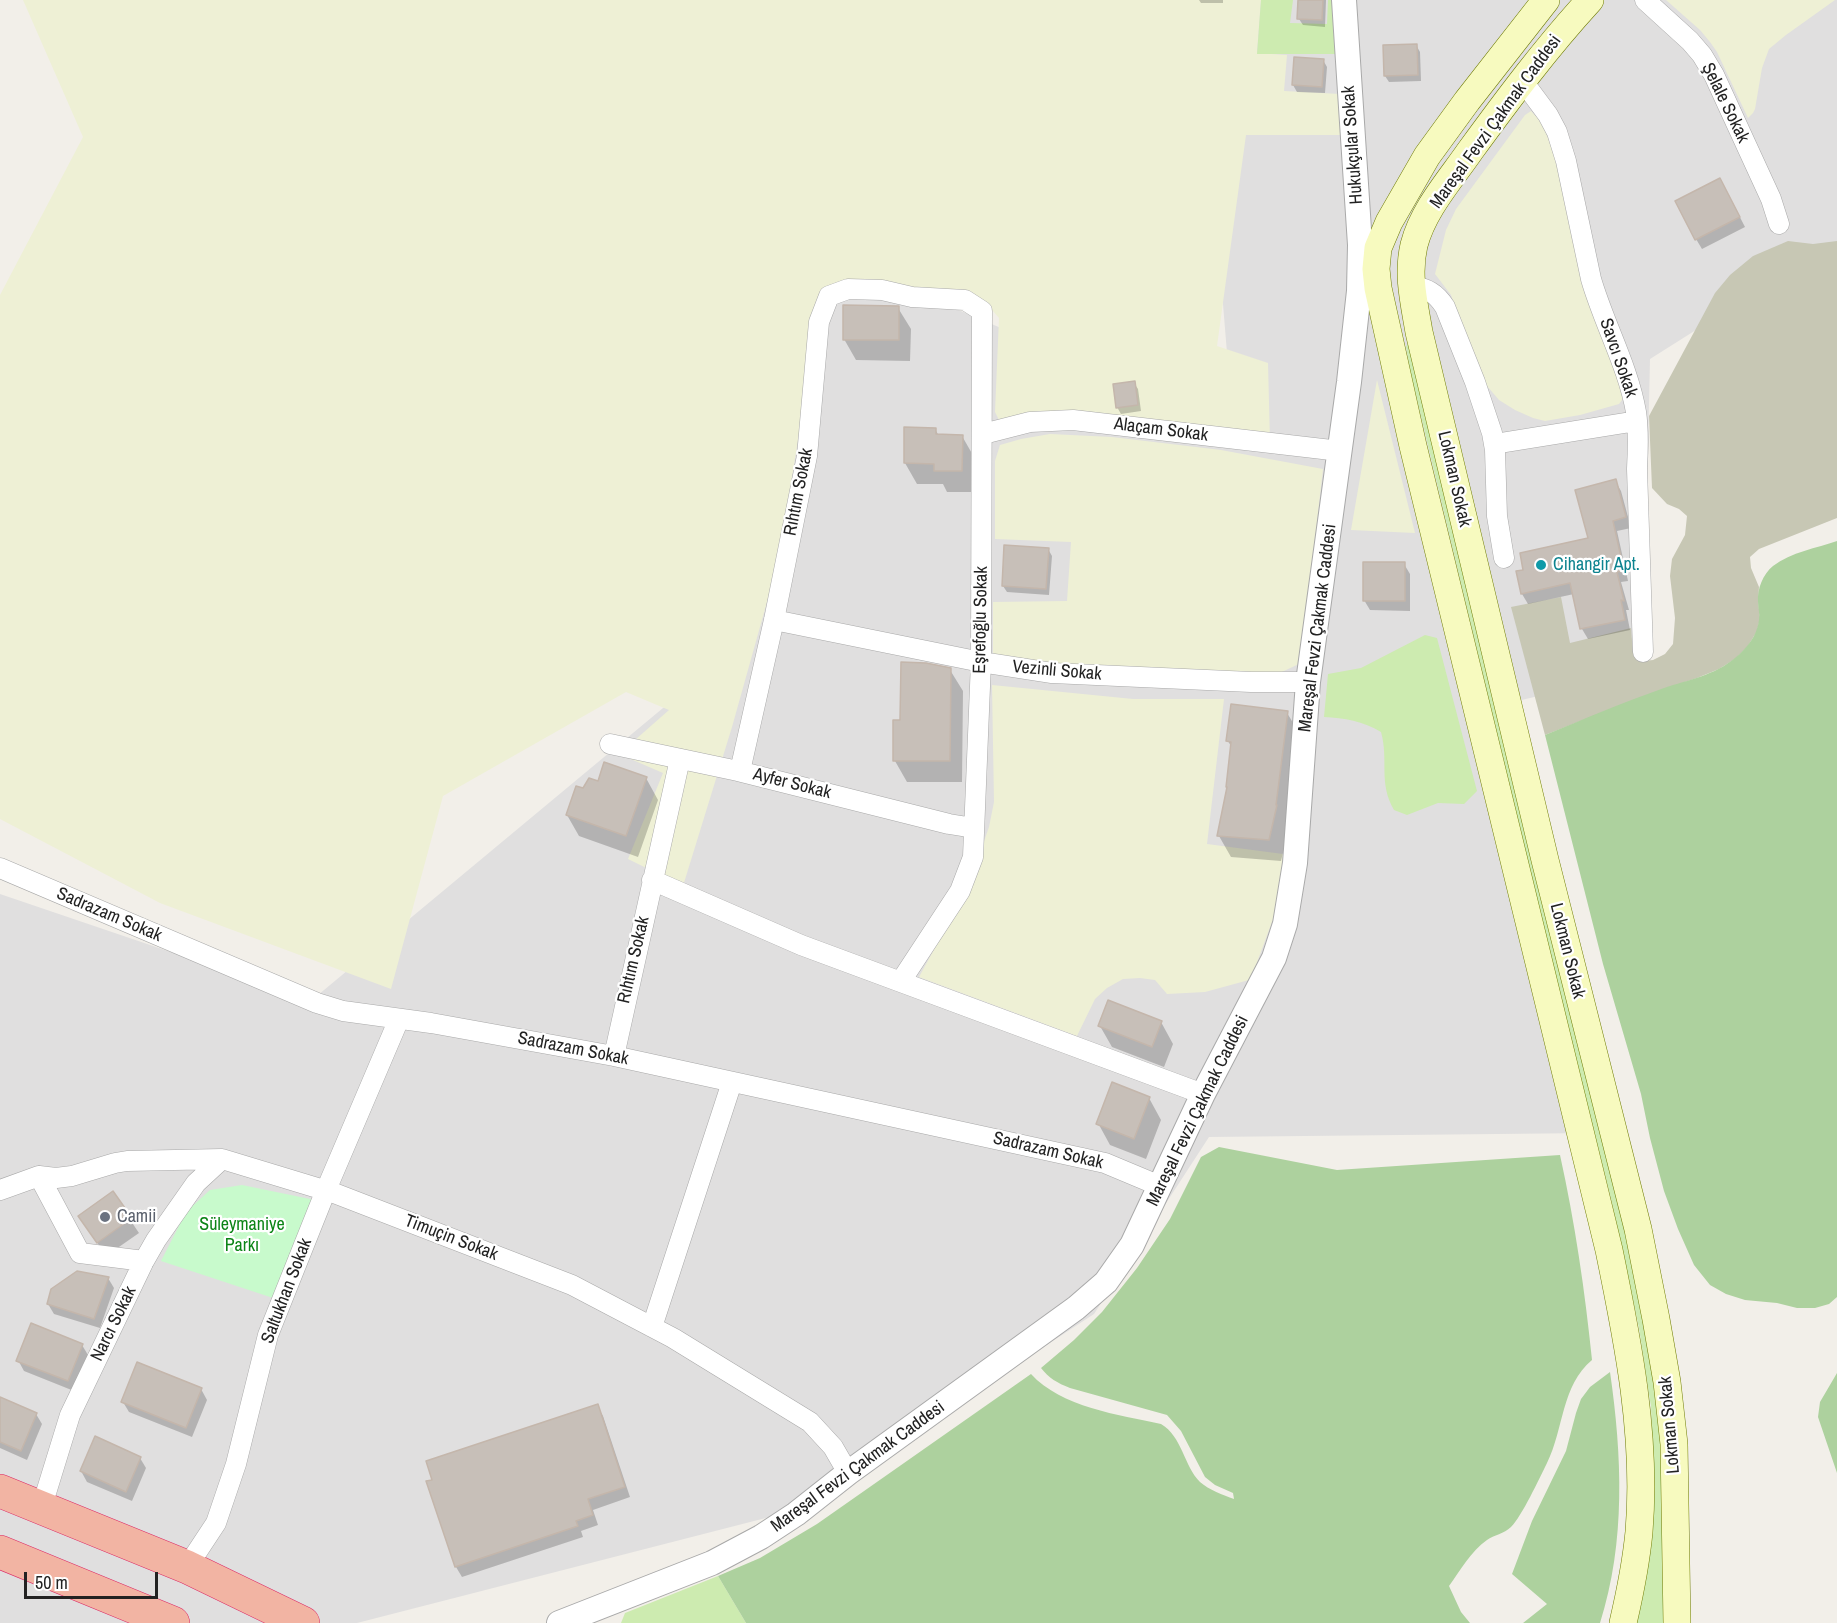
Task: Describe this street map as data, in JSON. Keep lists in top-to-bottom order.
{
  "streets": {
    "main road": ["Mareşal Fevzi Çakmak Caddesi", "Lokman Sokak"],
    "street": [
      "Şelale Sokak",
      "Hukukçular Sokak",
      "Savcı Sokak",
      "Alaçam Sokak",
      "Rıhtım Sokak",
      "Eşrefoğlu Sokak",
      "Vezinli Sokak",
      "Ayfer Sokak",
      "Sadrazam Sokak",
      "Timuçin Sokak",
      "Saltukhan Sokak",
      "Narcı Sokak"
    ]
  },
  "crossings": [
    ["Mareşal Fevzi Çakmak Caddesi", "Hukukçular Sokak"],
    ["Mareşal Fevzi Çakmak Caddesi", "Savcı Sokak"],
    ["Mareşal Fevzi Çakmak Caddesi", "Alaçam Sokak"],
    ["Mareşal Fevzi Çakmak Caddesi", "Lokman Sokak"],
    ["Mareşal Fevzi Çakmak Caddesi", "Vezinli Sokak"],
    ["Mareşal Fevzi Çakmak Caddesi", "Sadrazam Sokak"],
    ["Mareşal Fevzi Çakmak Caddesi", "Timuçin Sokak"],
    ["Hukukçular Sokak", "Lokman Sokak"],
    ["Alaçam Sokak", "Eşrefoğlu Sokak"],
    ["Rıhtım Sokak", "Eşrefoğlu Sokak"],
    ["Rıhtım Sokak", "Vezinli Sokak"],
    ["Rıhtım Sokak", "Ayfer Sokak"],
    ["Rıhtım Sokak", "Sadrazam Sokak"],
    ["Eşrefoğlu Sokak", "Vezinli Sokak"],
    ["Eşrefoğlu Sokak", "Ayfer Sokak"],
    ["Sadrazam Sokak", "Saltukhan Sokak"],
    ["Timuçin Sokak", "Saltukhan Sokak"],
    ["Timuçin Sokak", "Narcı Sokak"]
  ],
  "parks": ["Süleymaniye Parkı"],
  "places": ["Cihangir Apt.", "Camii"],
  "scale_bar": "50 m"
}
